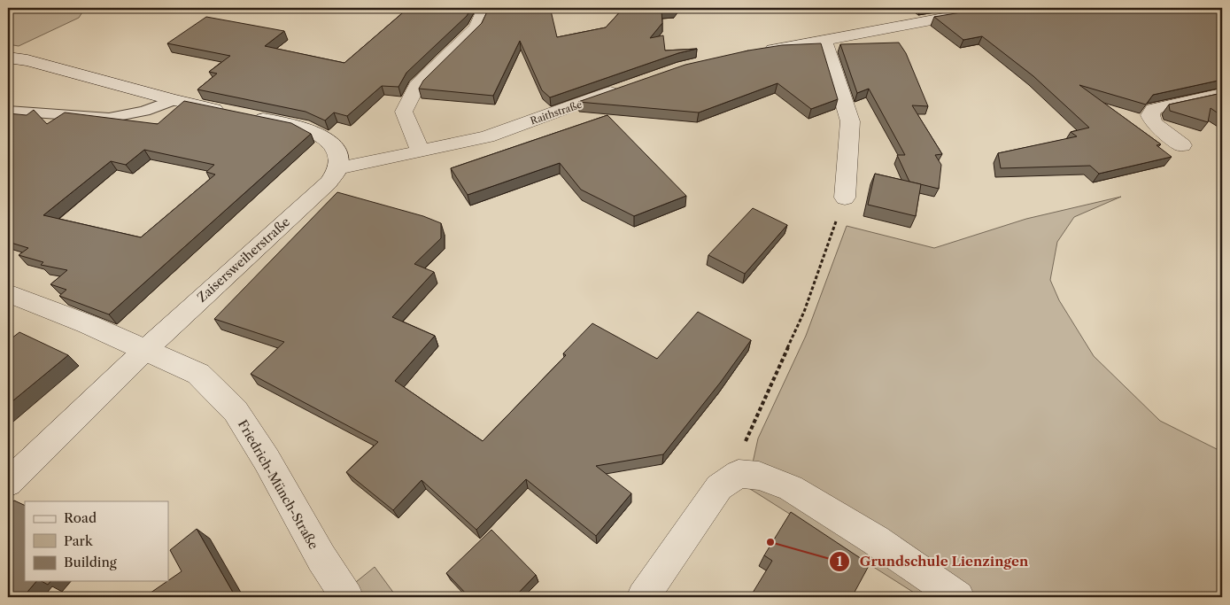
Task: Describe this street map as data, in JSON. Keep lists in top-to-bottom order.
{
  "streets": {
    "street": ["Raithstraße", "Zaisersweiherstraße", "Friedrich-Münch-Straße"]
  },
  "crossings": [
    ["Raithstraße", "Zaisersweiherstraße"],
    ["Zaisersweiherstraße", "Friedrich-Münch-Straße"]
  ],
  "places": ["Grundschule Lienzingen"],
  "legend": ["Road", "Park", "Building"]
}
